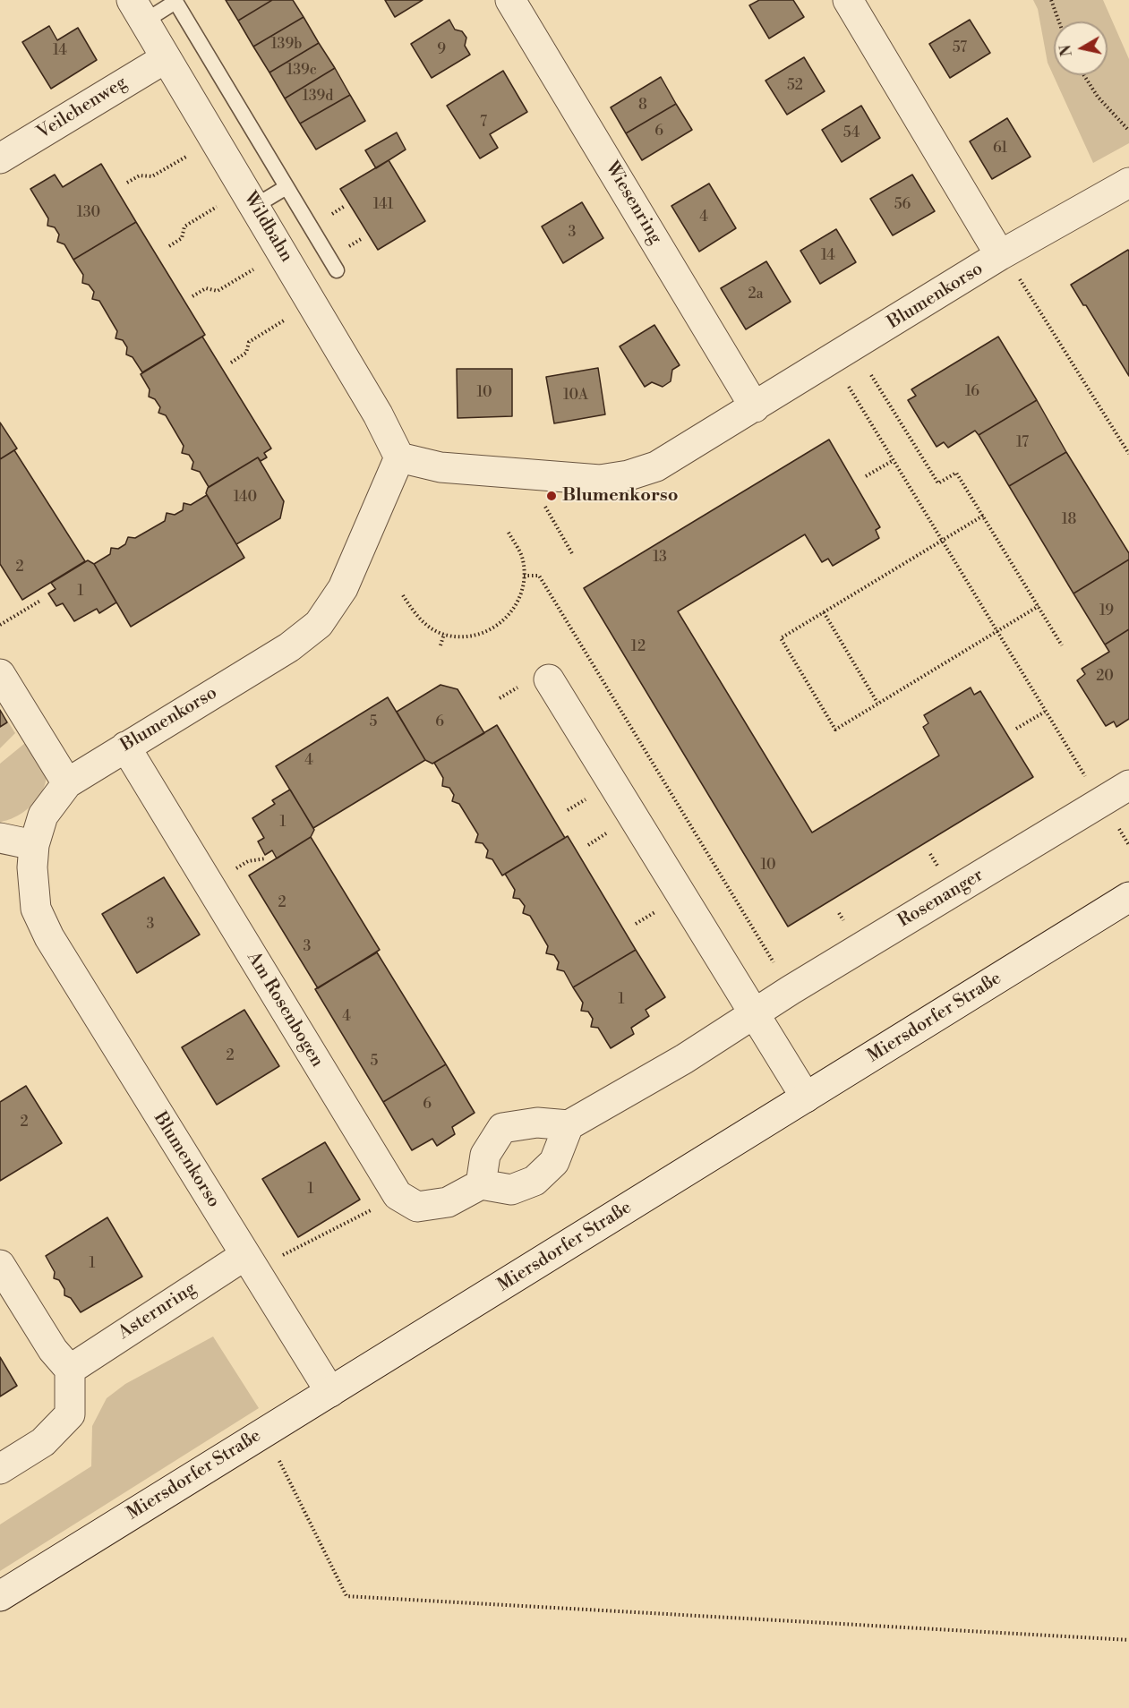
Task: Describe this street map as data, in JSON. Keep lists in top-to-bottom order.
{
  "streets": {
    "street": [
      "Veilchenweg",
      "Wiesenring",
      "Wildbahn",
      "Blumenkorso",
      "Rosenanger",
      "Am Rosenbogen",
      "Miersdorfer Straße",
      "Asternring"
    ]
  },
  "crossings": [
    ["Veilchenweg", "Wildbahn"],
    ["Wiesenring", "Blumenkorso"],
    ["Wildbahn", "Blumenkorso"],
    ["Blumenkorso", "Am Rosenbogen"],
    ["Blumenkorso", "Miersdorfer Straße"],
    ["Blumenkorso", "Asternring"]
  ],
  "places": ["Blumenkorso"],
  "house_numbers": [
    "139b",
    "57",
    "9",
    "14",
    "139c",
    "52",
    "139d",
    "8",
    "7",
    "6",
    "54",
    "61",
    "141",
    "56",
    "130",
    "4",
    "3",
    "14",
    "2a",
    "16",
    "10",
    "10A",
    "17",
    "140",
    "18",
    "13",
    "2",
    "1",
    "19",
    "12",
    "20",
    "5",
    "6",
    "4",
    "1",
    "10",
    "2",
    "3",
    "3",
    "1",
    "4",
    "2",
    "5",
    "6",
    "2",
    "1",
    "1"
  ],
  "north": "left"
}
